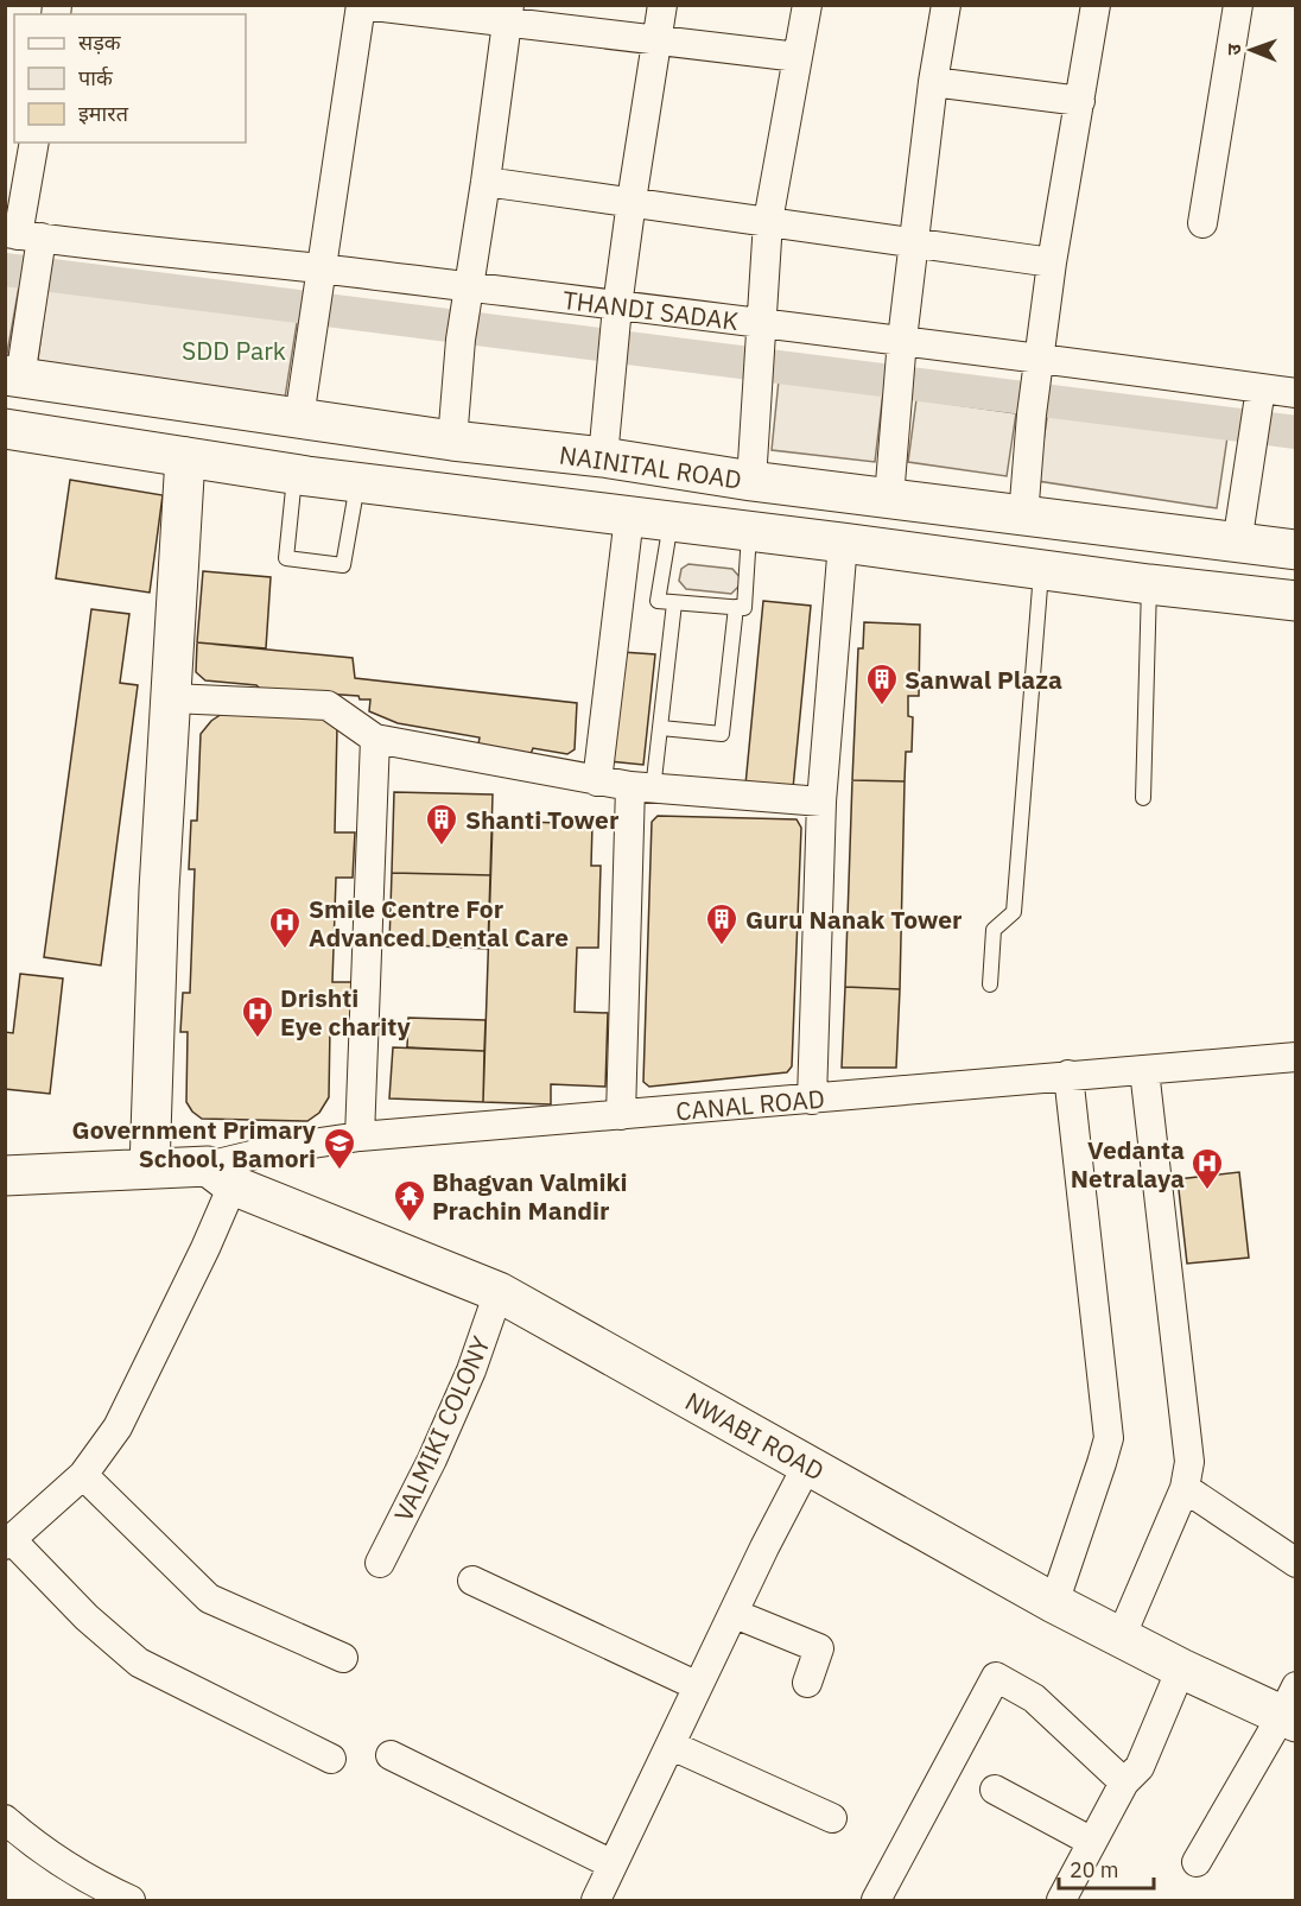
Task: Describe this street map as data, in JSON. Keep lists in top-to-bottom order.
{
  "streets": {
    "main road": ["NAINITAL ROAD", "NWABI ROAD"],
    "street": ["THANDI SADAK", "CANAL ROAD", "VALMIKI COLONY"]
  },
  "crossings": [
    ["CANAL ROAD", "NWABI ROAD"],
    ["VALMIKI COLONY", "NWABI ROAD"]
  ],
  "parks": ["SDD Park"],
  "places": {
    "building": ["Sanwal Plaza", "Shanti Tower", "Guru Nanak Tower"],
    "hospital": ["Smile Centre For Advanced Dental Care", "Drishti Eye charity", "Vedanta Netralaya"],
    "school or university": ["Government Primary School, Bamori"],
    "temple": ["Bhagvan Valmiki Prachin Mandir"]
  },
  "legend": ["सड़क", "पार्क", "इमारत"],
  "scale_bar": "20 m",
  "north": "left"
}
